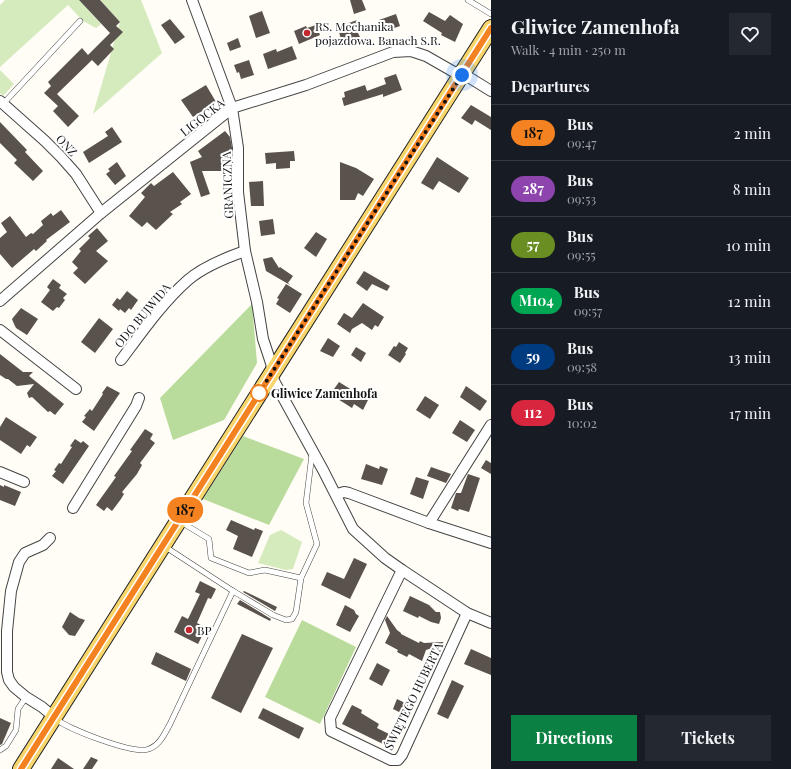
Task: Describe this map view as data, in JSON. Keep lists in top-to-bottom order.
{
  "streets": {
    "street": [
      "LIGOCKA",
      "ONZ",
      "GRANICZNA",
      "ODO BUJWIDA",
      "ŚWIĘTEGO HUBERTA"
    ]
  },
  "crossings": [
    ["LIGOCKA", "ONZ"],
    ["LIGOCKA", "GRANICZNA"],
    ["GRANICZNA", "ODO BUJWIDA"]
  ],
  "places": ["RS. Mechanika pojazdowa. Banach S.R.", "Gliwice Zamenhofa", "BP"],
  "lines": ["bus line 187"],
  "page": {
    "on_map": "187",
    "heading": [
      ["Gliwice Zamenhofa", "Walk · 4 min · 250 m"],
      "Departures"
    ],
    "list": [
      {
        "mark": "187",
        "name": "Bus",
        "note": "09:47",
        "value": "2 min"
      },
      {
        "mark": "287",
        "name": "Bus",
        "note": "09:53",
        "value": "8 min"
      },
      {
        "mark": "57",
        "name": "Bus",
        "note": "09:55",
        "value": "10 min"
      },
      {
        "mark": "M104",
        "name": "Bus",
        "note": "09:57",
        "value": "12 min"
      },
      {
        "mark": "59",
        "name": "Bus",
        "note": "09:58",
        "value": "13 min"
      },
      {
        "mark": "112",
        "name": "Bus",
        "note": "10:02",
        "value": "17 min"
      }
    ],
    "buttons": ["Directions", "Tickets"]
  }
}
